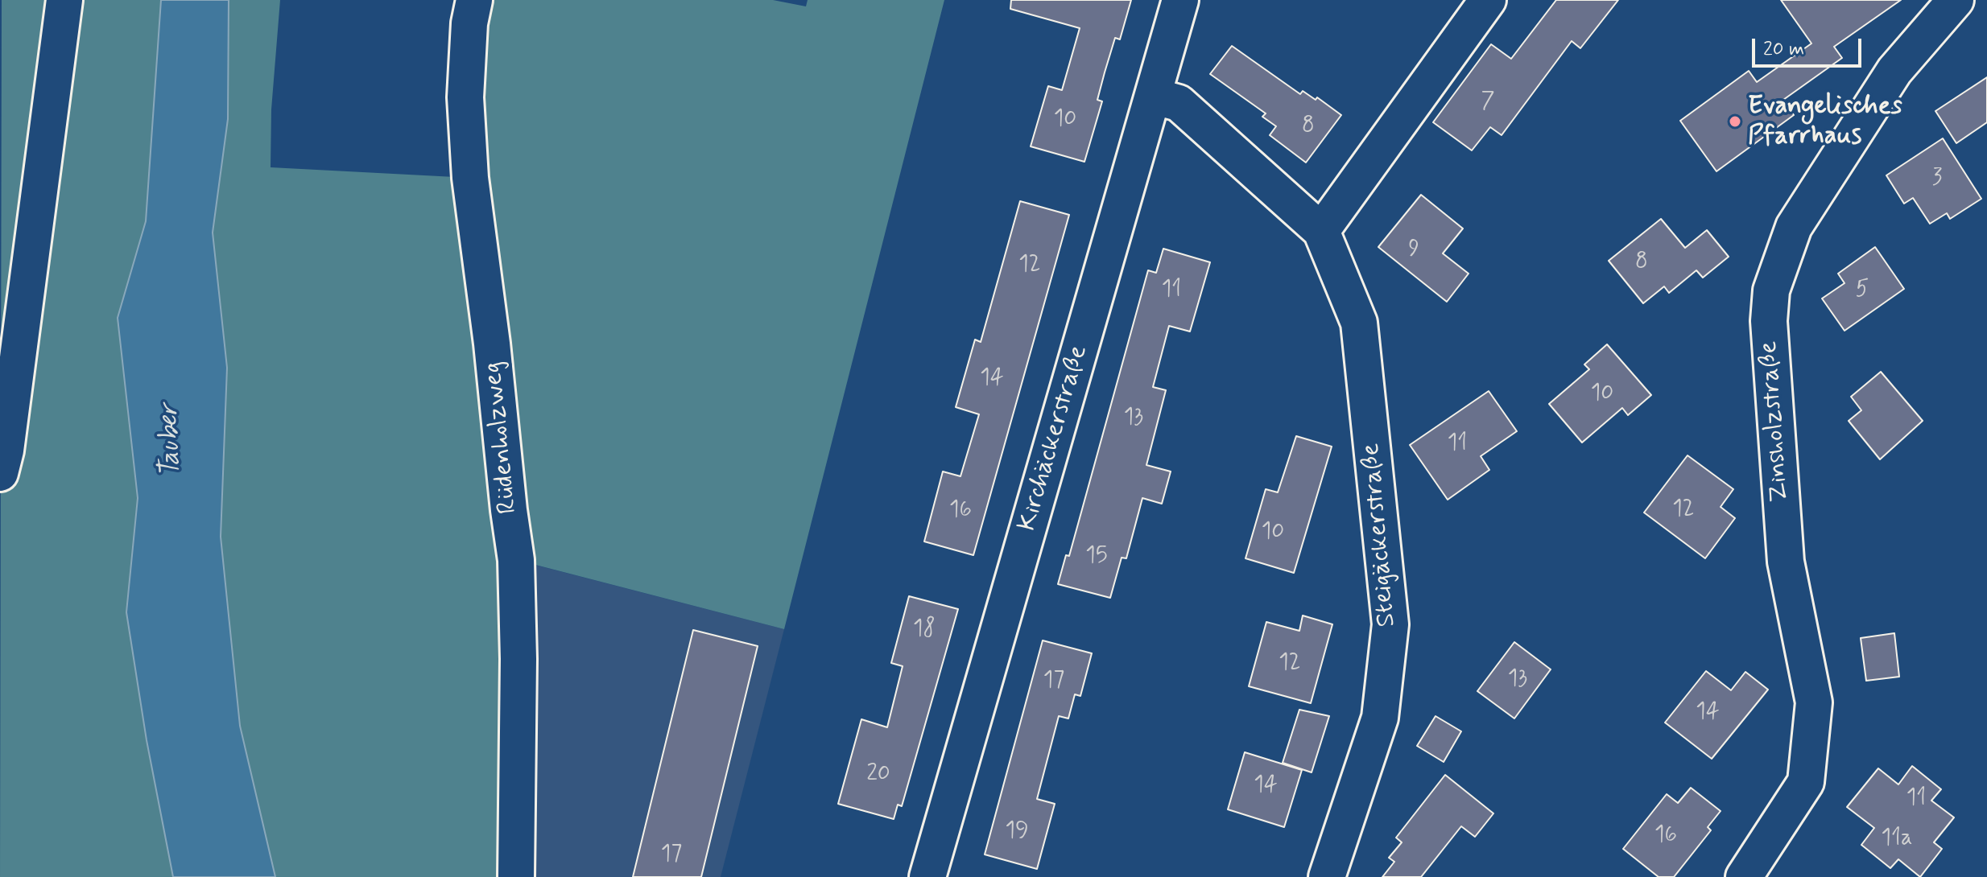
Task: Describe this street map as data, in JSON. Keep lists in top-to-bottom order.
{
  "streets": {
    "street": [
      "Zinsholzstraße",
      "Rüdenholzweg",
      "Kirchäckerstraße",
      "Steigäckerstraße"
    ]
  },
  "crossings": [
    ["Kirchäckerstraße", "Steigäckerstraße"]
  ],
  "water": ["Tauber"],
  "places": ["Evangelisches Pfarrhaus"],
  "house_numbers": [
    "7",
    "10",
    "8",
    "3",
    "9",
    "8",
    "12",
    "11",
    "5",
    "14",
    "10",
    "13",
    "11",
    "12",
    "16",
    "10",
    "15",
    "18",
    "12",
    "13",
    "17",
    "14",
    "20",
    "14",
    "11",
    "19",
    "16",
    "11a",
    "17"
  ],
  "scale_bar": "20 m"
}
